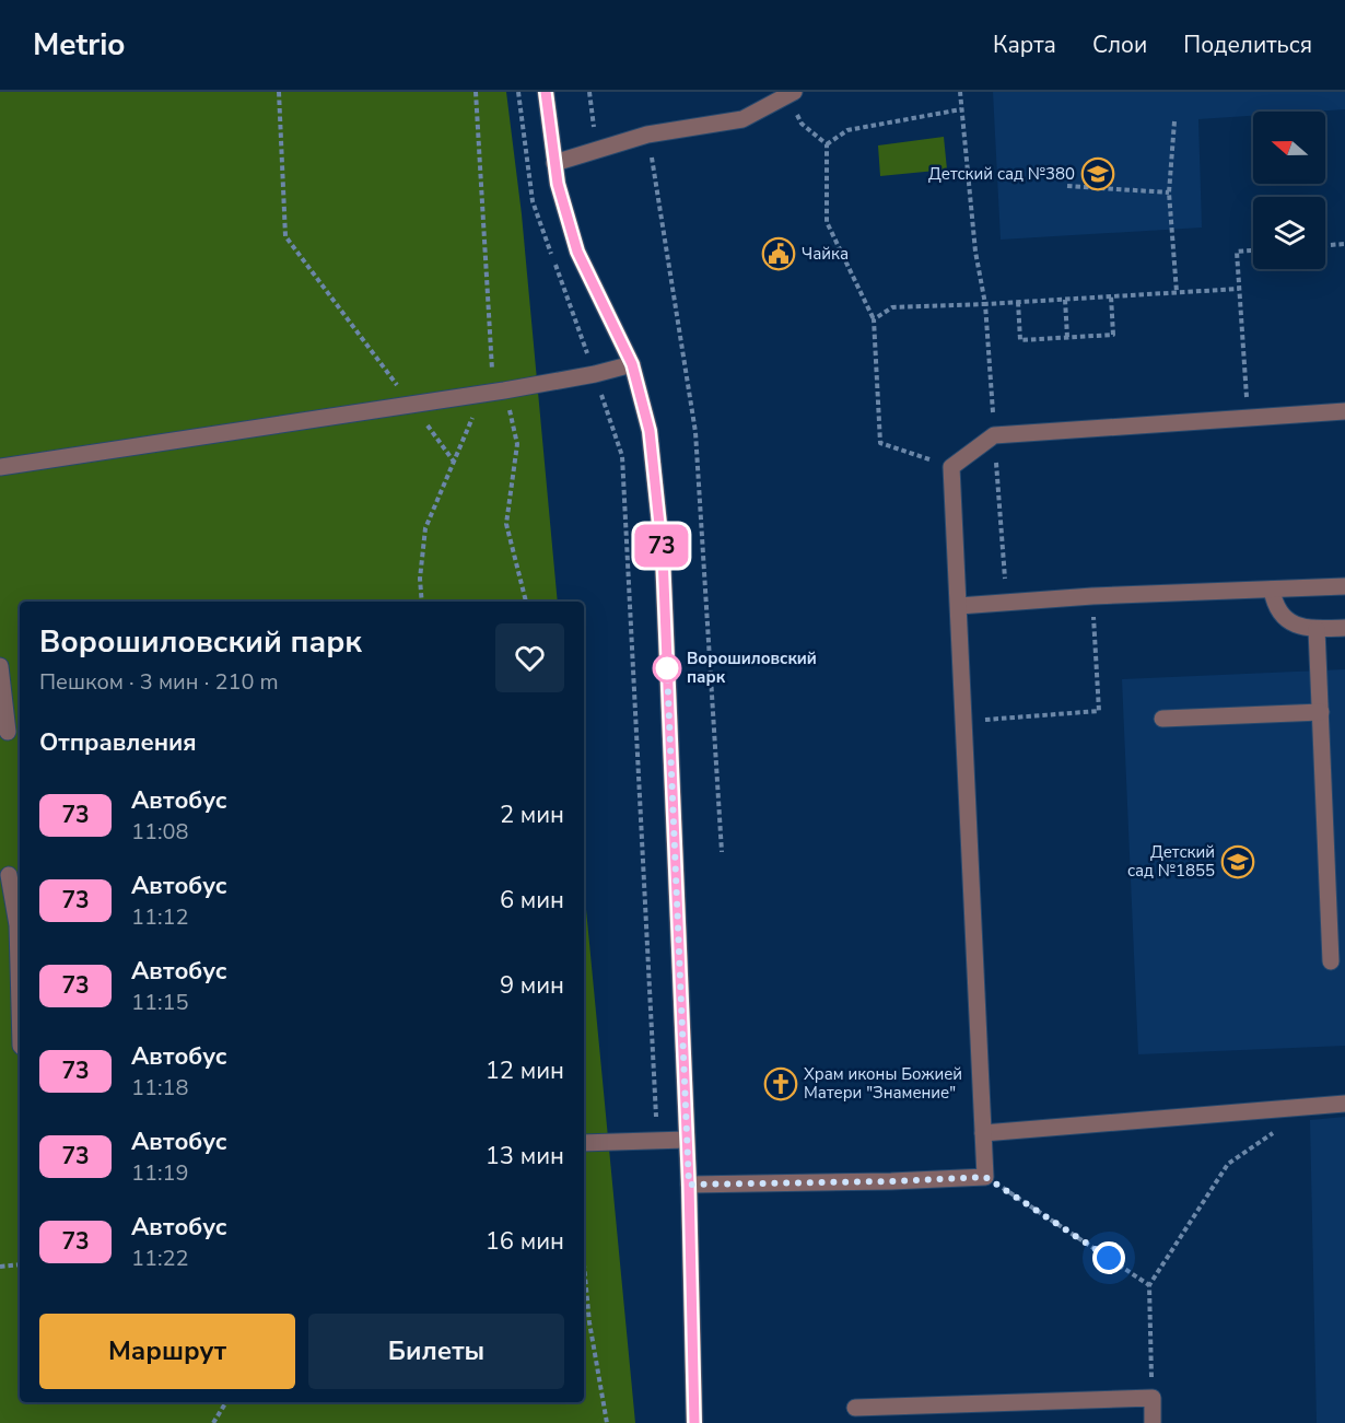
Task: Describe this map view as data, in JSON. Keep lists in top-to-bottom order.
{
  "places": {
    "school or university": ["Детский сад №380", "Детский сад №1855"],
    "public building": ["Чайка"],
    "other": ["Ворошиловский парк"],
    "church": ["Храм иконы Божией Матери \"Знамение\""]
  },
  "lines": ["bus line 73"],
  "north": "left",
  "page": {
    "header": "Metrio",
    "nav": ["Карта", "Слои", "Поделиться"],
    "on_map": "73",
    "heading": [
      ["Ворошиловский парк", "Пешком · 3 мин · 210 m"],
      "Отправления"
    ],
    "list": [
      {
        "mark": "73",
        "name": "Автобус",
        "note": "11:08",
        "value": "2 мин"
      },
      {
        "mark": "73",
        "name": "Автобус",
        "note": "11:12",
        "value": "6 мин"
      },
      {
        "mark": "73",
        "name": "Автобус",
        "note": "11:15",
        "value": "9 мин"
      },
      {
        "mark": "73",
        "name": "Автобус",
        "note": "11:18",
        "value": "12 мин"
      },
      {
        "mark": "73",
        "name": "Автобус",
        "note": "11:19",
        "value": "13 мин"
      },
      {
        "mark": "73",
        "name": "Автобус",
        "note": "11:22",
        "value": "16 мин"
      }
    ],
    "buttons": ["Маршрут", "Билеты"]
  }
}
